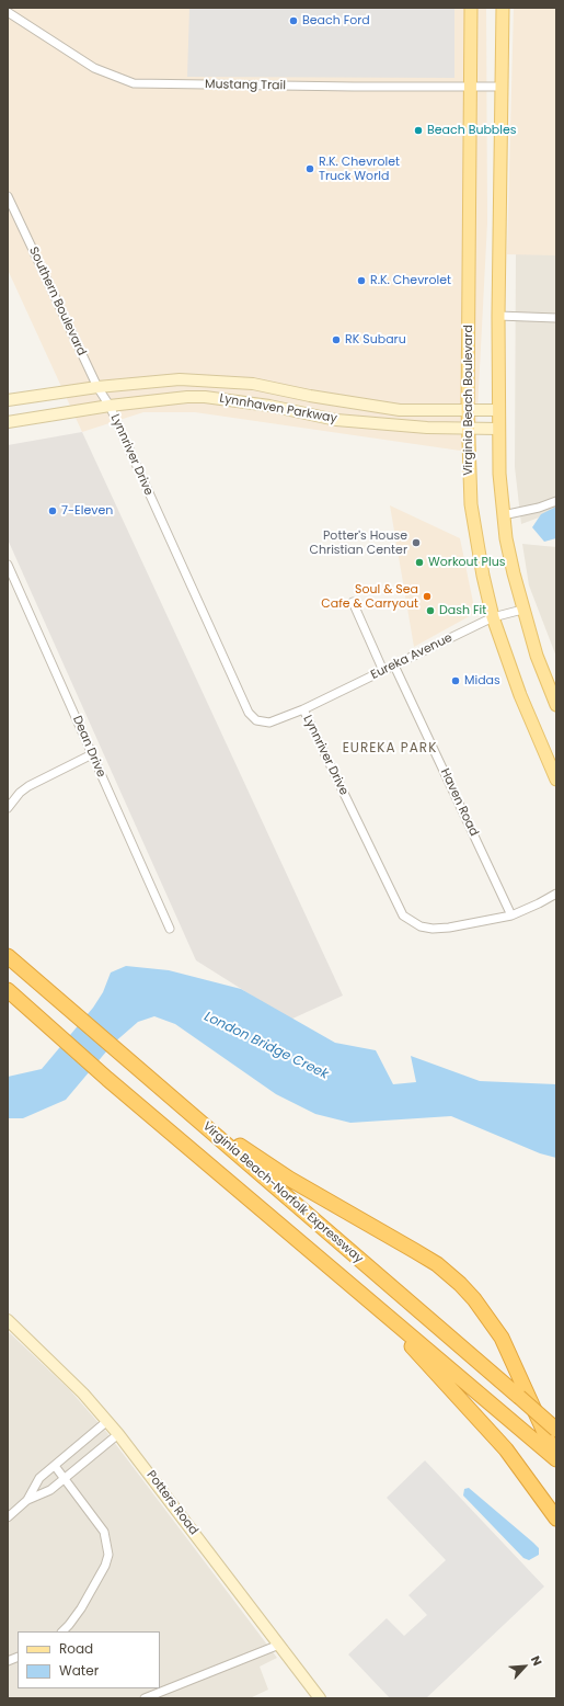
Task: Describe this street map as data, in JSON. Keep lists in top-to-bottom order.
{
  "streets": {
    "highway": ["Virginia Beach-Norfolk Expressway"],
    "main road": ["Virginia Beach Boulevard", "Lynnhaven Parkway", "Potters Road"],
    "street": [
      "Mustang Trail",
      "Southern Boulevard",
      "Lynnriver Drive",
      "Eureka Avenue",
      "Dean Drive",
      "Haven Road"
    ]
  },
  "crossings": [
    ["Mustang Trail", "Virginia Beach Boulevard"],
    ["Southern Boulevard", "Lynnhaven Parkway"],
    ["Southern Boulevard", "Lynnriver Drive"],
    ["Virginia Beach Boulevard", "Lynnhaven Parkway"],
    ["Virginia Beach Boulevard", "Eureka Avenue"],
    ["Lynnhaven Parkway", "Lynnriver Drive"],
    ["Lynnriver Drive", "Eureka Avenue"],
    ["Lynnriver Drive", "Haven Road"],
    ["Eureka Avenue", "Haven Road"]
  ],
  "districts": ["EUREKA PARK"],
  "water": ["London Bridge Creek"],
  "places": [
    "Beach Ford",
    "Beach Bubbles",
    "R.K. Chevrolet Truck World",
    "R.K. Chevrolet",
    "RK Subaru",
    "7-Eleven",
    "Potter's House Christian Center",
    "Workout Plus",
    "Soul & Sea Cafe & Carryout",
    "Dash Fit",
    "Midas"
  ],
  "legend": ["Road", "Water"],
  "north": "top right"
}
